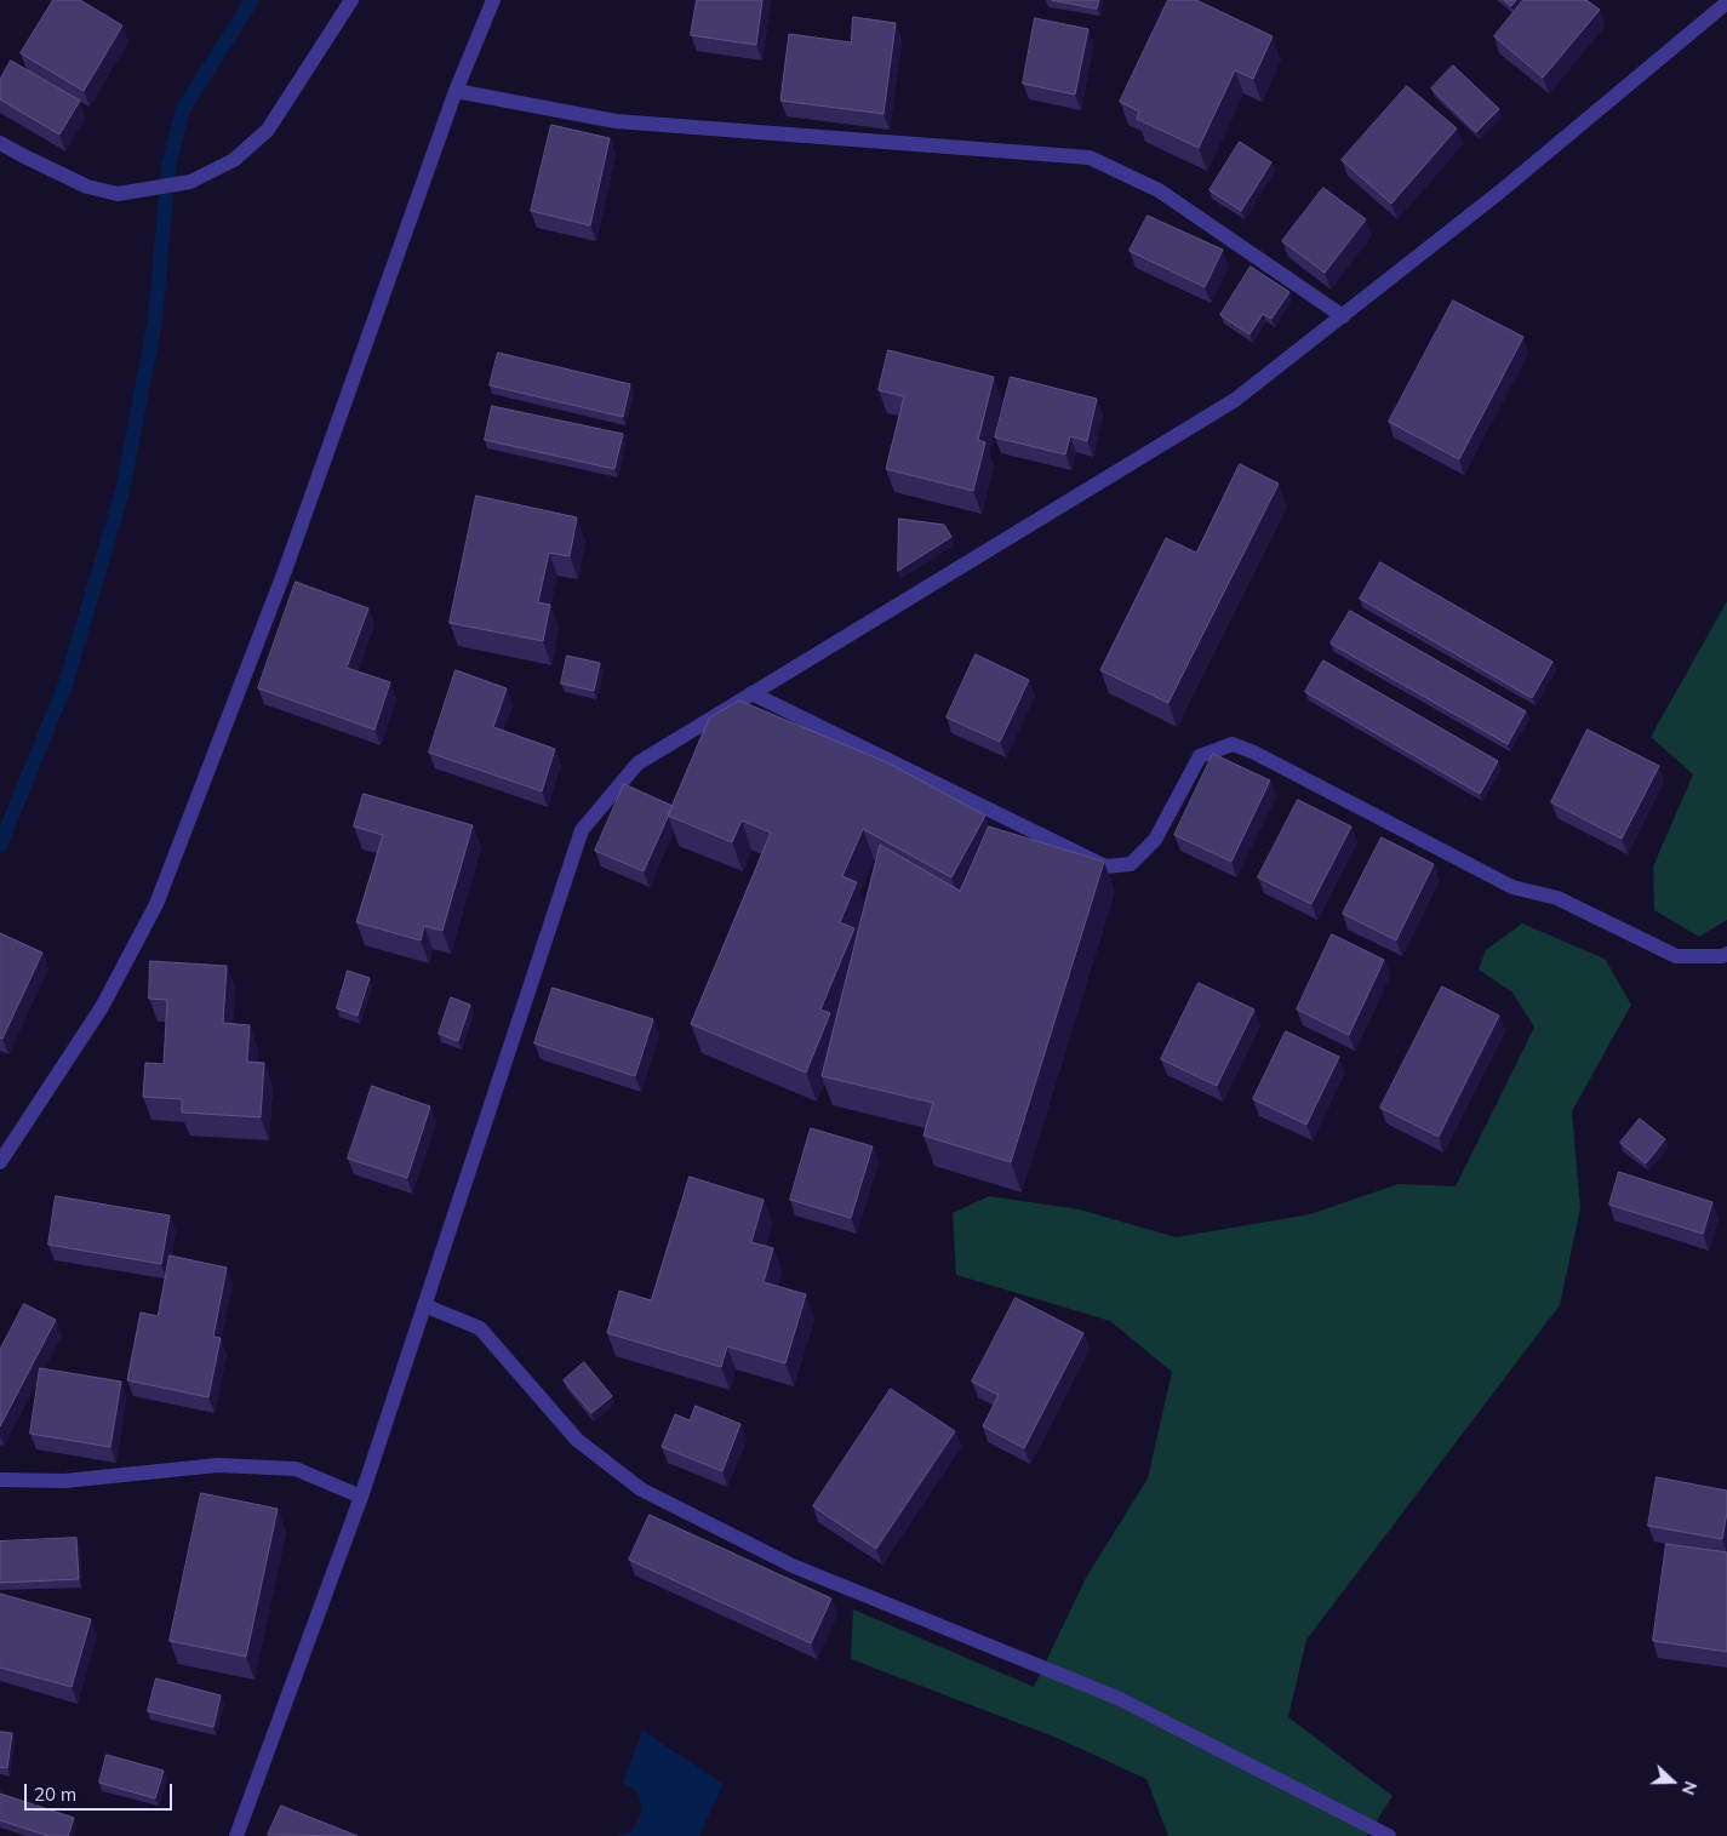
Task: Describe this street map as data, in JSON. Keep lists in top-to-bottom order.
{
  "scale_bar": "20 m",
  "north": "right"
}
